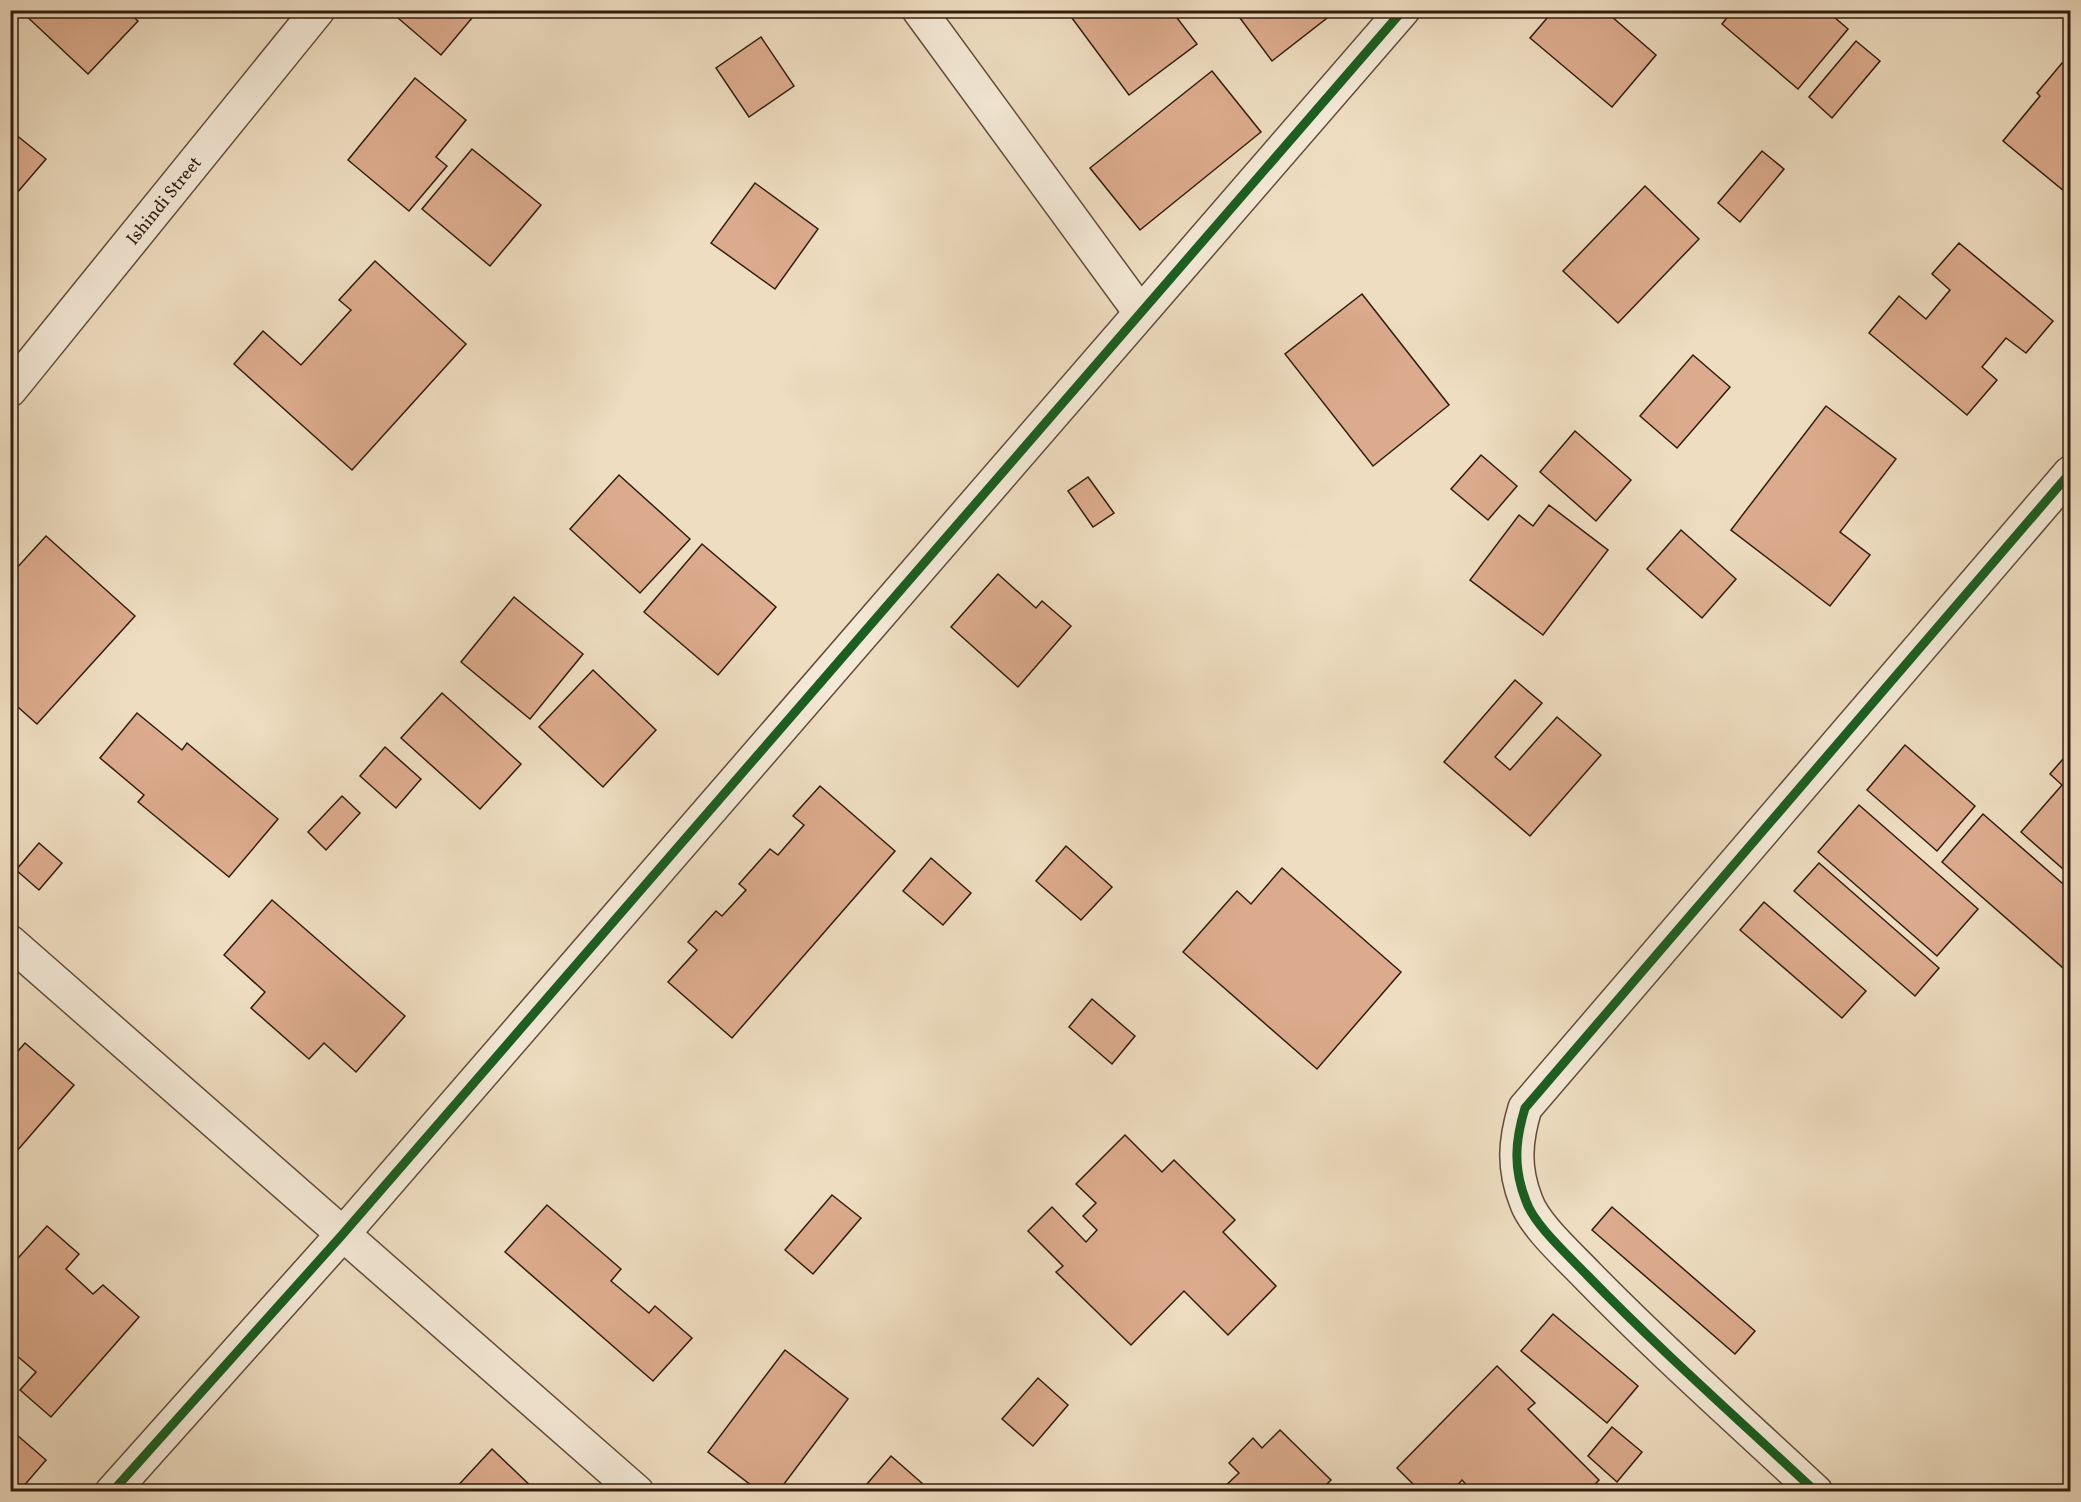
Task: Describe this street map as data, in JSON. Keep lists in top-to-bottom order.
{
  "streets": {
    "street": ["Ishindi Street"]
  }
}
